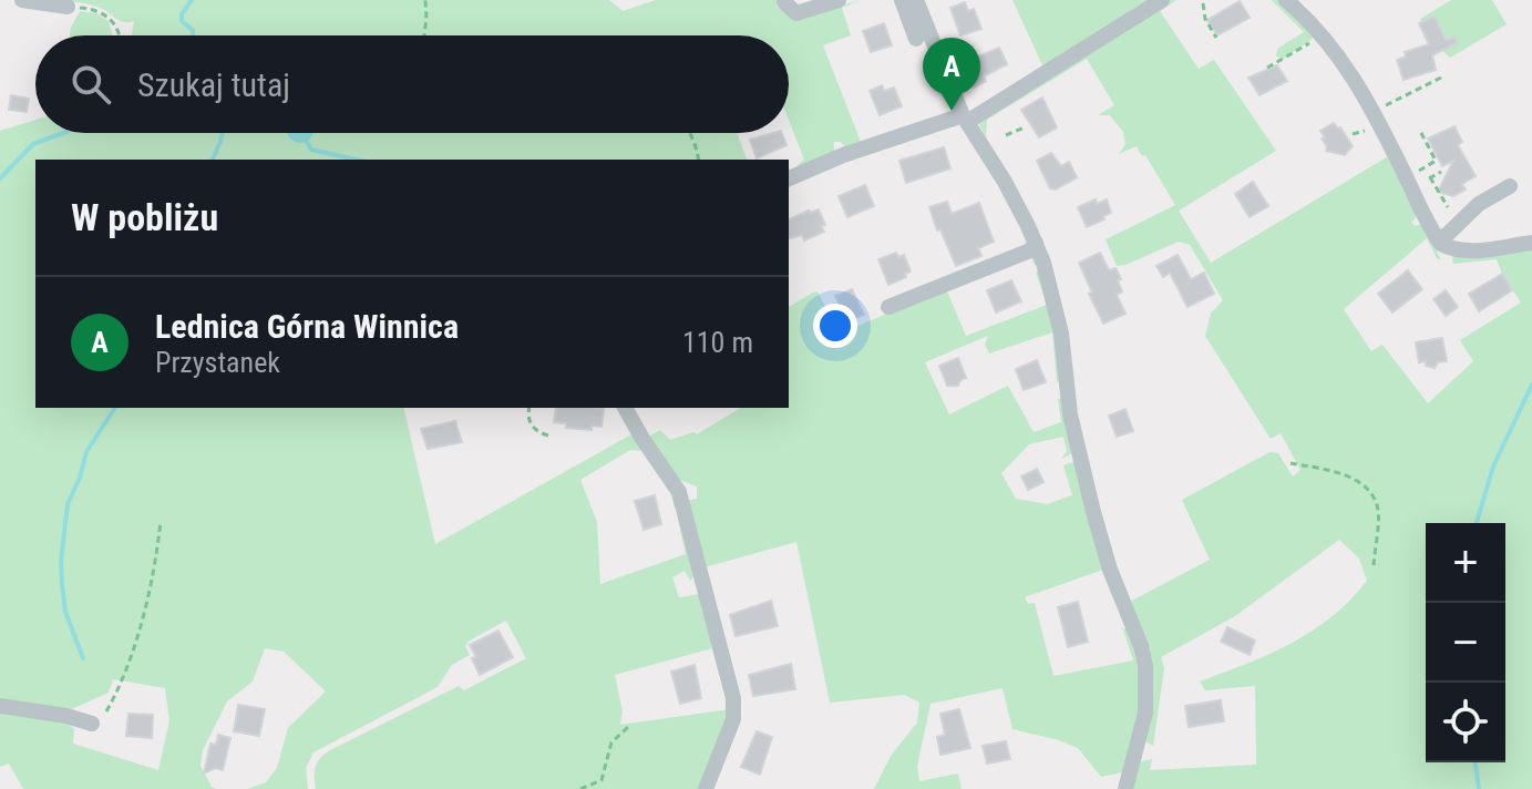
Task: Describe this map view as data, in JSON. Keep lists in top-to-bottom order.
{
  "page": {
    "search": "Szukaj tutaj",
    "pins": "A",
    "heading": "W pobliżu",
    "list": [
      {
        "mark": "A",
        "name": "Lednica Górna Winnica",
        "note": "Przystanek",
        "value": "110 m"
      }
    ],
    "map_buttons": ["+", "−"]
  }
}
